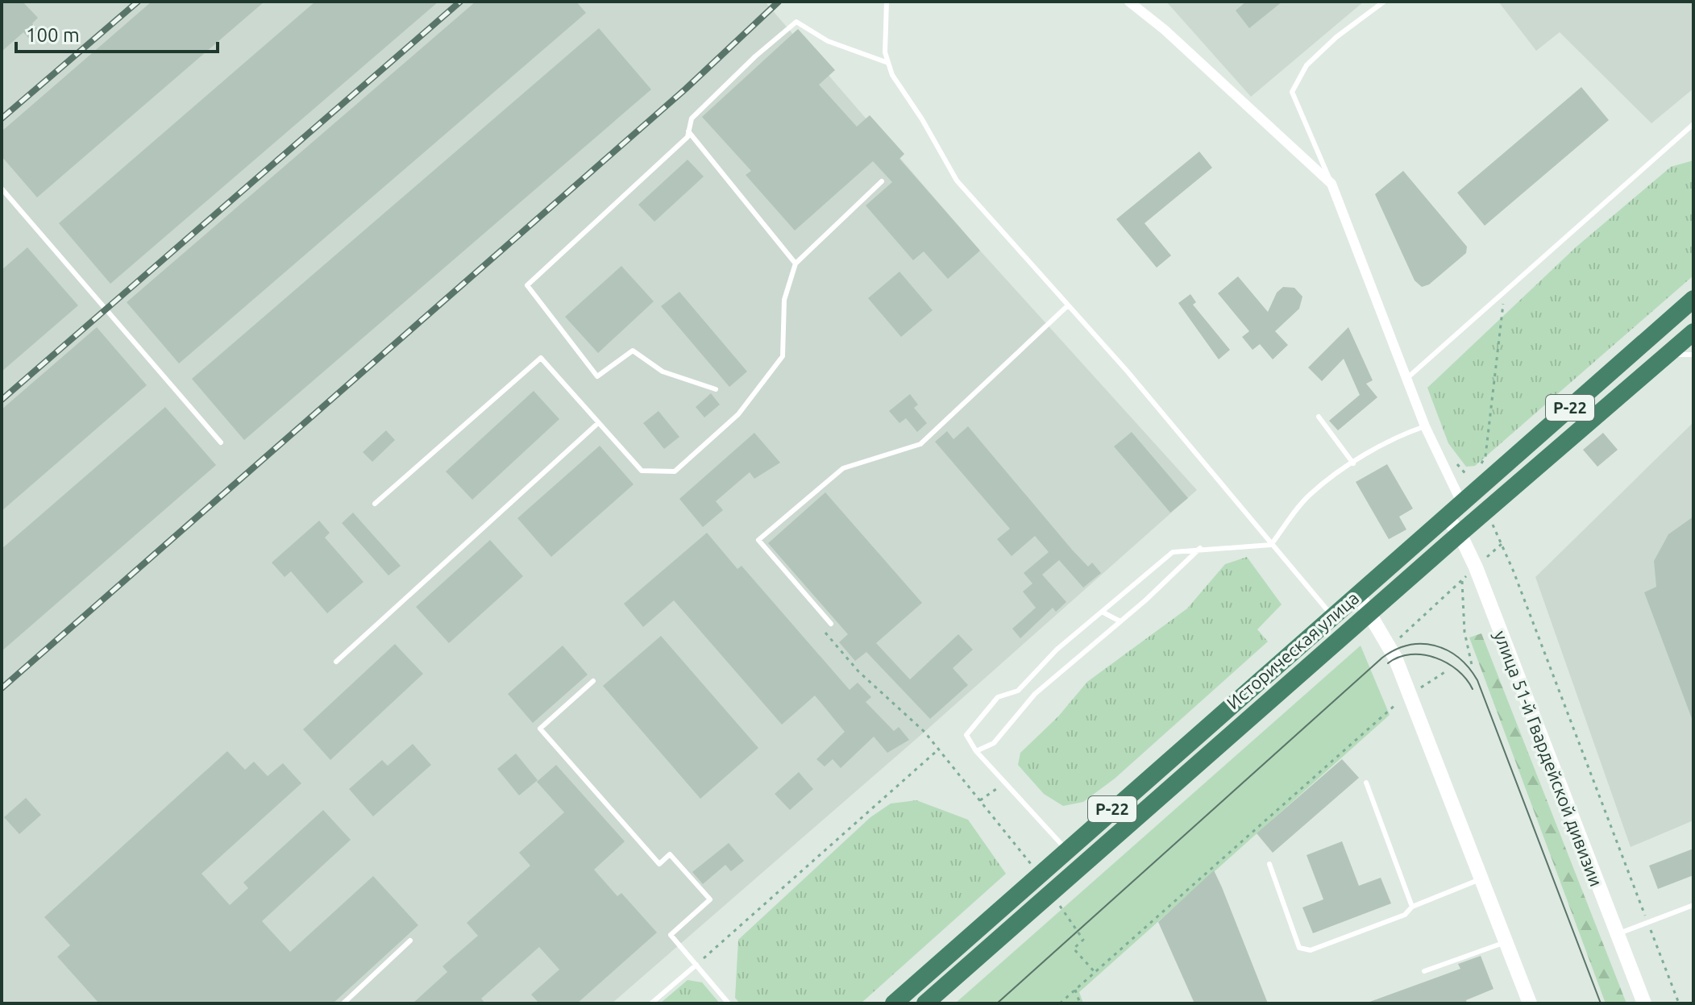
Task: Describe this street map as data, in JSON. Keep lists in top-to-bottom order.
{
  "streets": {
    "highway": ["Р-22", "Историческая улица"],
    "main road": ["улица 51-й Гвардейской дивизии"]
  },
  "crossings": [
    ["Историческая улица", "улица 51-й Гвардейской дивизии"]
  ],
  "scale_bar": "100 m"
}
